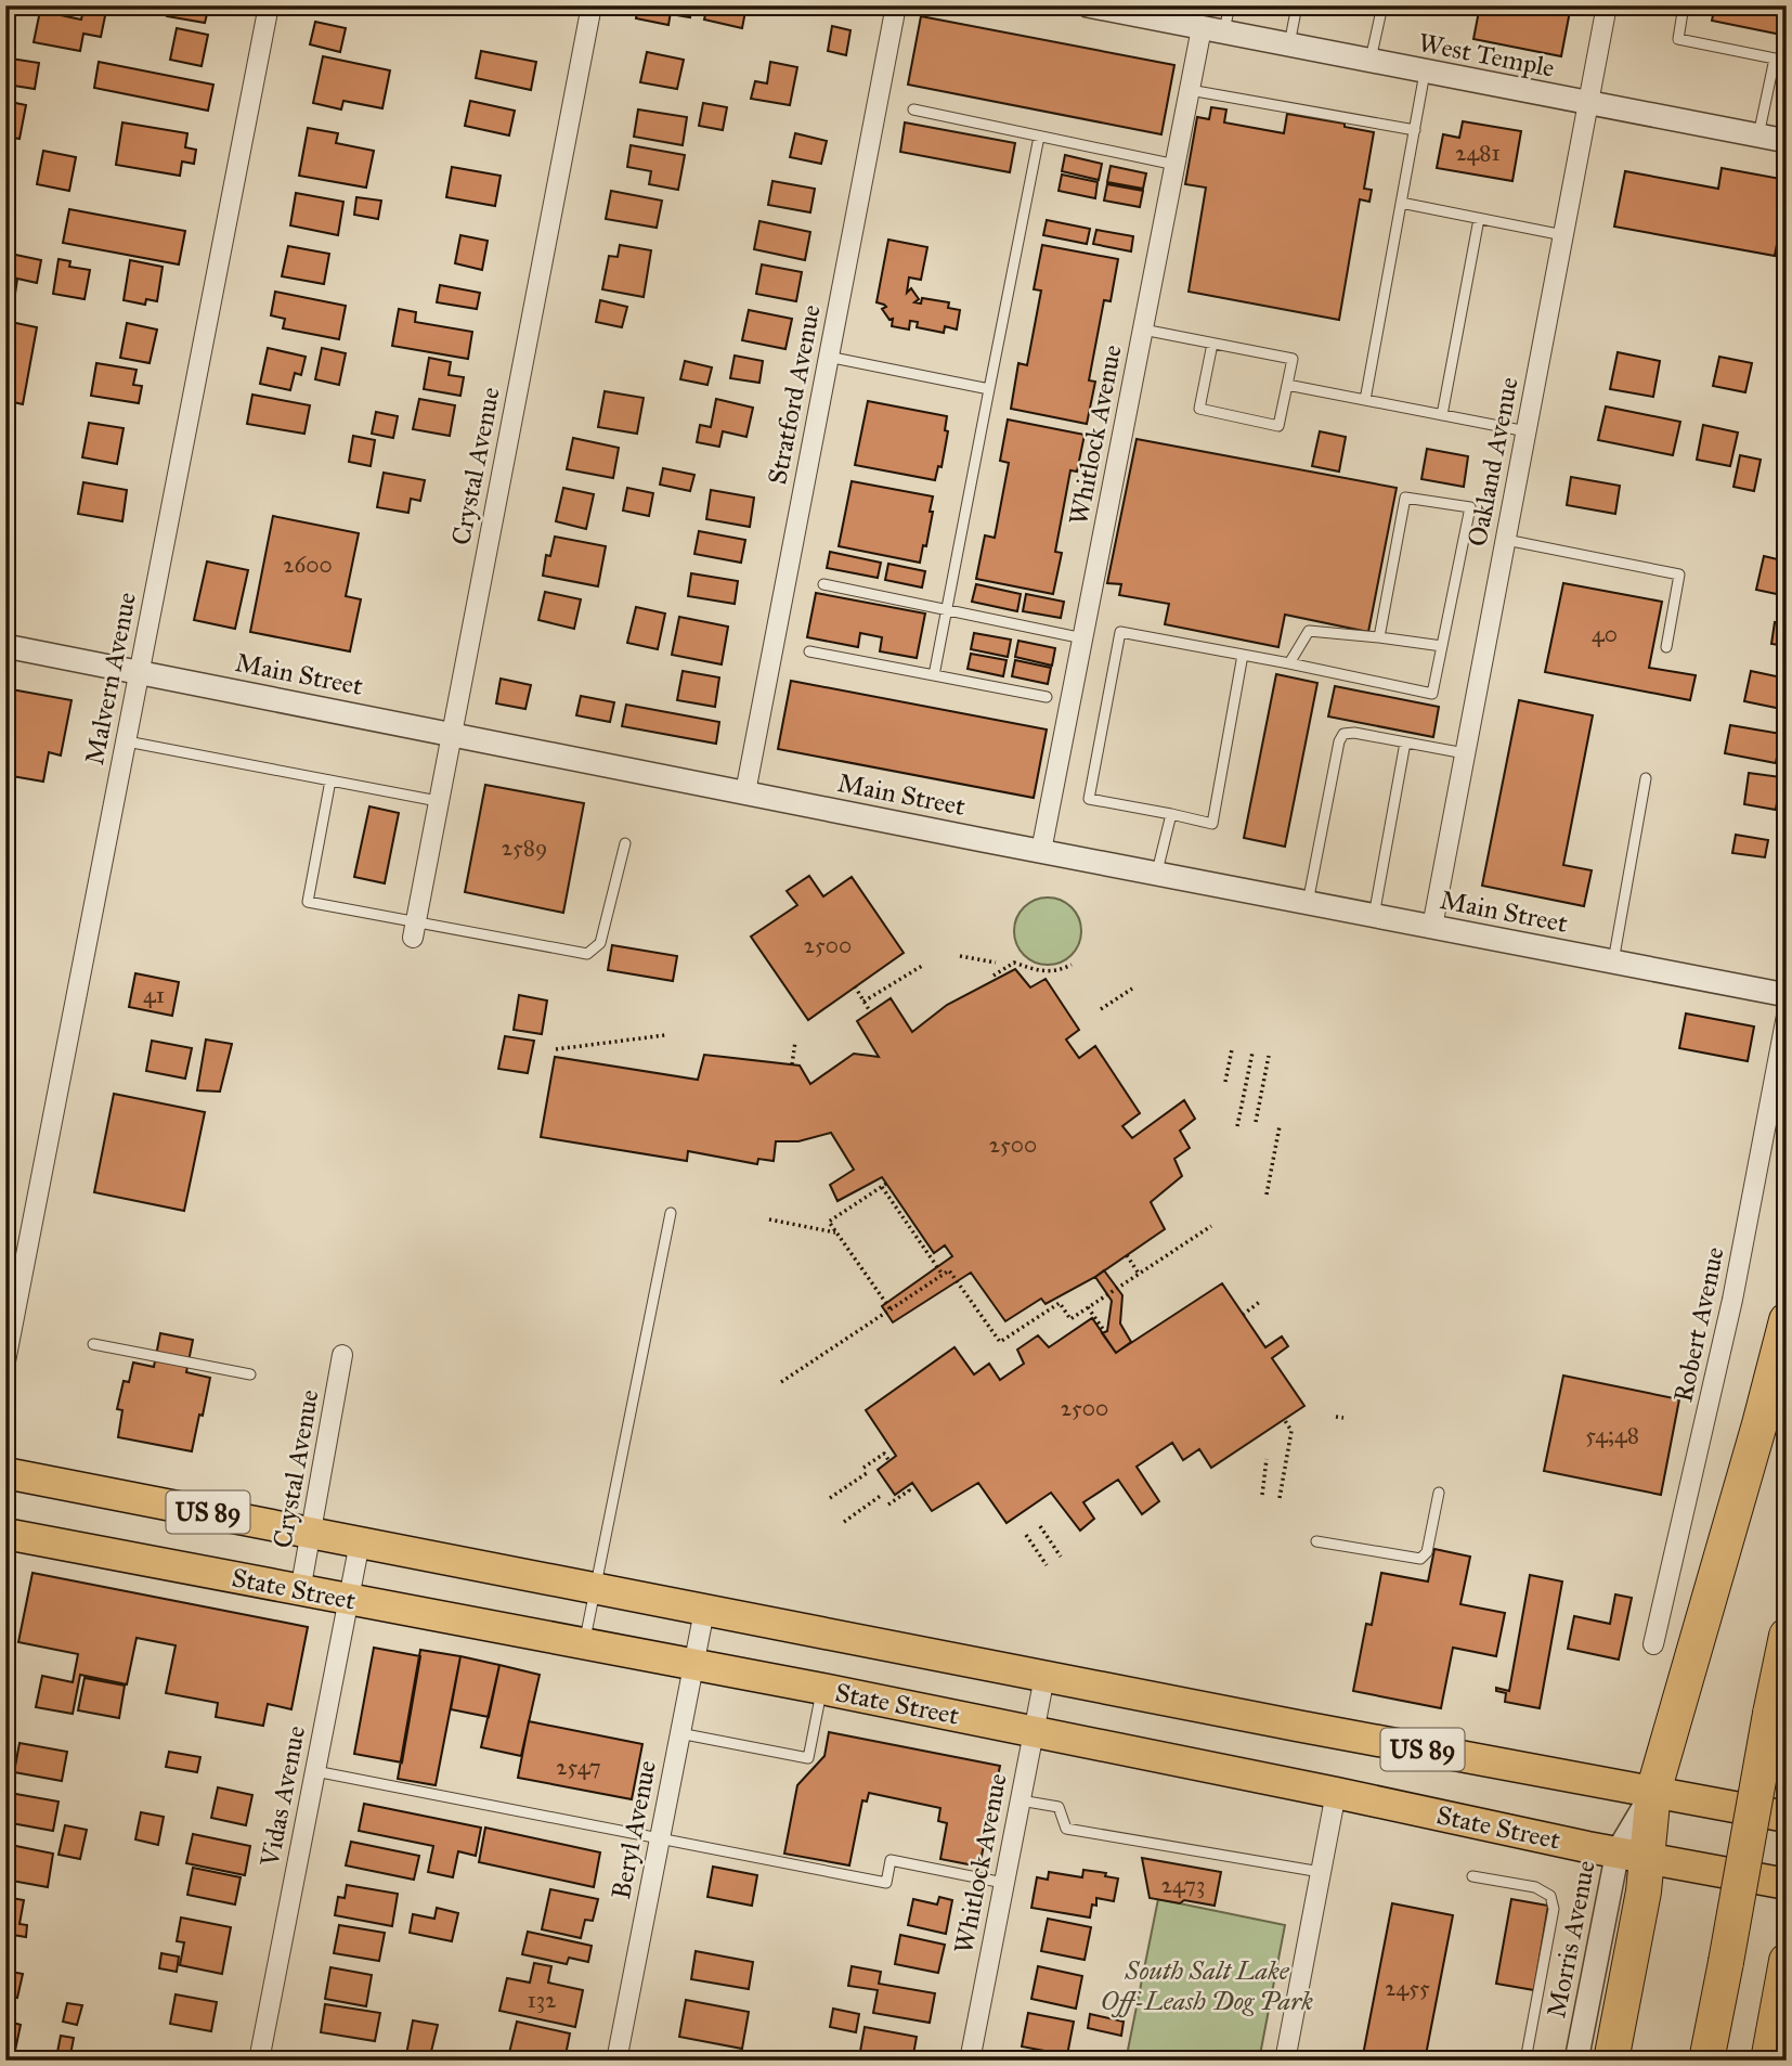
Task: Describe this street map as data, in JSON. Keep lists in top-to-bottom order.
{
  "streets": {
    "main road": ["US 89", "State Street"],
    "street": [
      "West Temple",
      "Stratford Avenue",
      "Whitlock Avenue",
      "Oakland Avenue",
      "Crystal Avenue",
      "Main Street",
      "Malvern Avenue",
      "Robert Avenue",
      "Vidas Avenue",
      "Beryl Avenue",
      "Morris Avenue"
    ]
  },
  "crossings": [
    ["West Temple", "Whitlock Avenue"],
    ["West Temple", "Oakland Avenue"],
    ["Stratford Avenue", "Main Street"],
    ["Whitlock Avenue", "Main Street"],
    ["Whitlock Avenue", "State Street"],
    ["Oakland Avenue", "Main Street"],
    ["Crystal Avenue", "Main Street"],
    ["Crystal Avenue", "State Street"],
    ["Main Street", "Malvern Avenue"],
    ["State Street", "Vidas Avenue"],
    ["State Street", "Beryl Avenue"],
    ["State Street", "Morris Avenue"]
  ],
  "parks": ["South Salt Lake Off-Leash Dog Park"],
  "house_numbers": [
    "2481",
    "2600",
    "40",
    "2589",
    "2500",
    "41",
    "2500",
    "2500",
    "54;48",
    "2547",
    "2473",
    "2455",
    "132"
  ]
}
